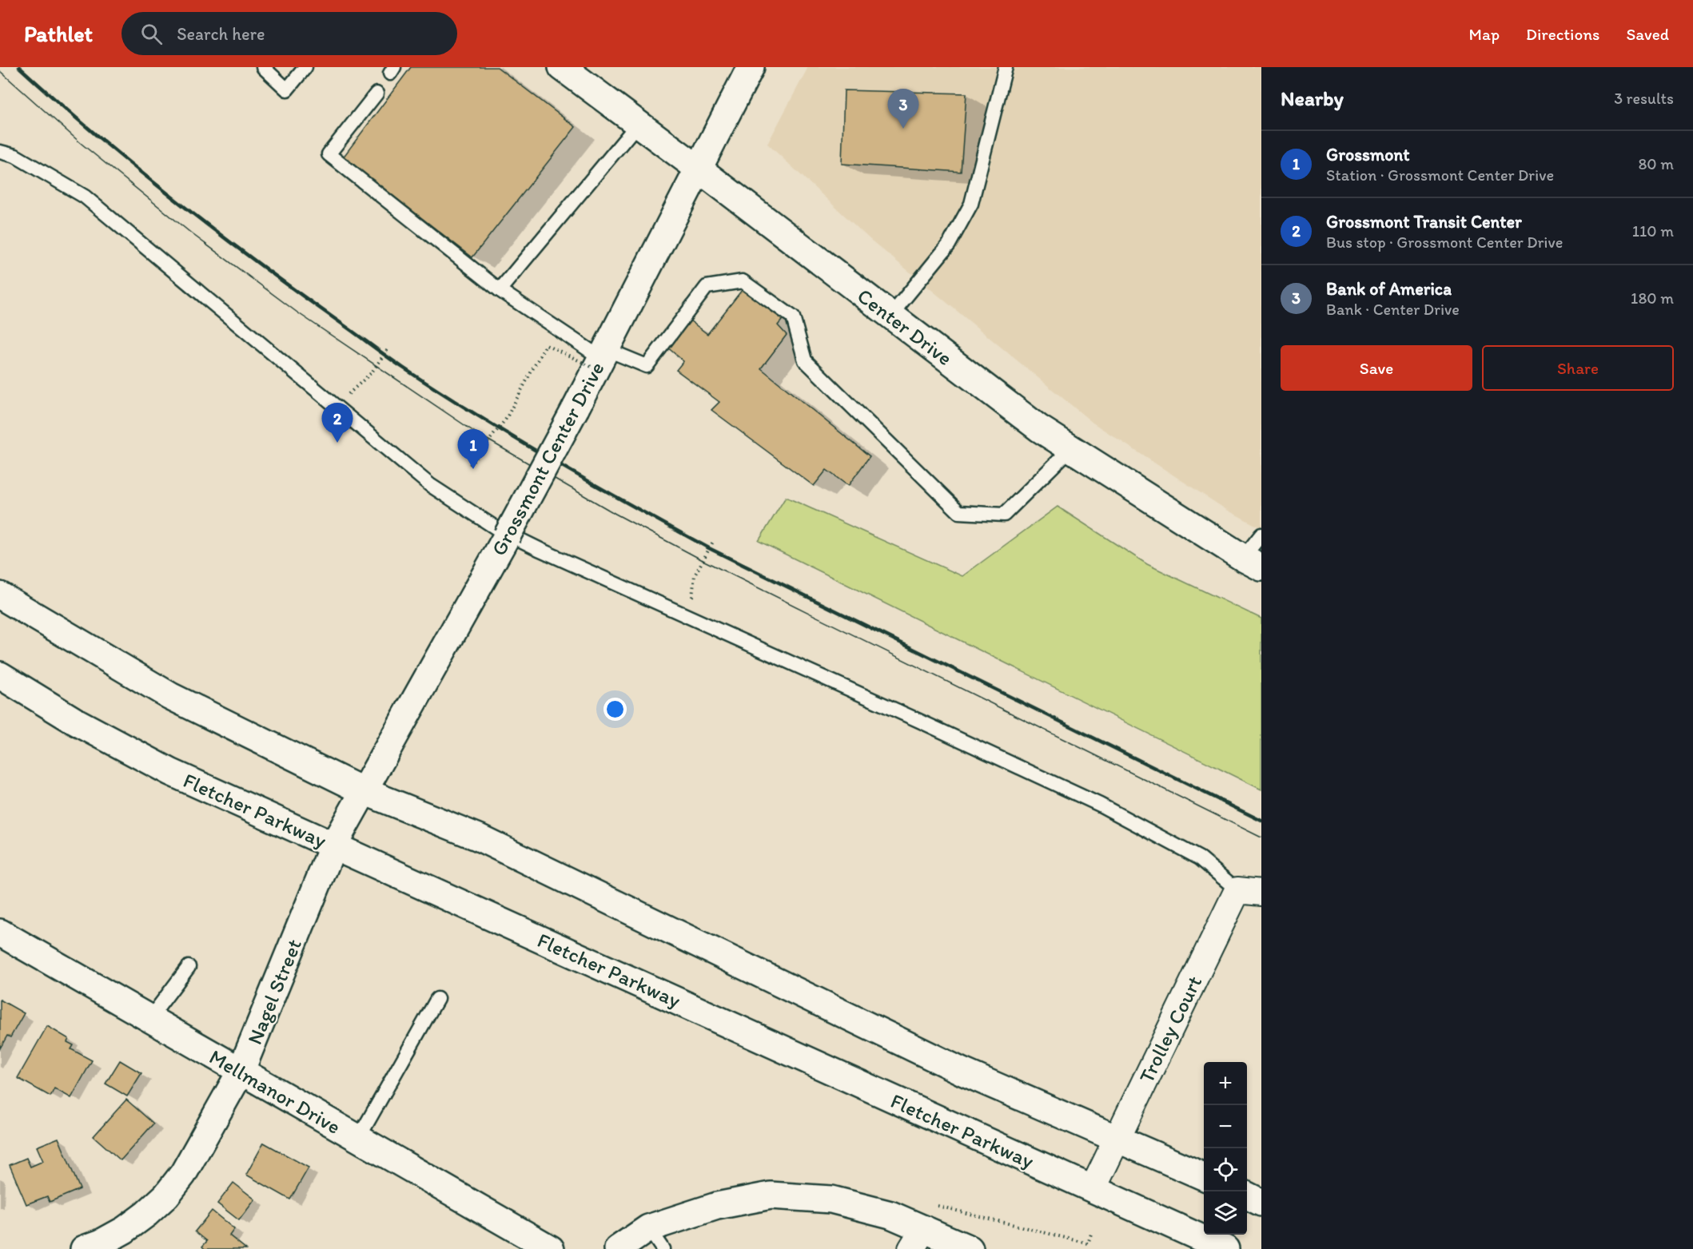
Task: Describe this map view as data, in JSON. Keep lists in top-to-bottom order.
{
  "streets": {
    "main road": [
      "Center Drive",
      "Grossmont Center Drive",
      "Fletcher Parkway",
      "Nagel Street",
      "Mellmanor Drive"
    ],
    "street": ["Trolley Court"]
  },
  "crossings": [
    ["Center Drive", "Grossmont Center Drive"],
    ["Grossmont Center Drive", "Fletcher Parkway"],
    ["Grossmont Center Drive", "Nagel Street"],
    ["Fletcher Parkway", "Nagel Street"],
    ["Fletcher Parkway", "Trolley Court"],
    ["Nagel Street", "Mellmanor Drive"]
  ],
  "page": {
    "header": "Pathlet",
    "search": "Search here",
    "nav": ["Map", "Directions", "Saved"],
    "heading": ["Nearby", "3 results"],
    "pins": ["3", "2", "1"],
    "list": [
      {
        "mark": "1",
        "name": "Grossmont",
        "note": "Station · Grossmont Center Drive",
        "value": "80 m"
      },
      {
        "mark": "2",
        "name": "Grossmont Transit Center",
        "note": "Bus stop · Grossmont Center Drive",
        "value": "110 m"
      },
      {
        "mark": "3",
        "name": "Bank of America",
        "note": "Bank · Center Drive",
        "value": "180 m"
      }
    ],
    "buttons": ["Save", "Share"],
    "map_buttons": ["+", "−"]
  }
}
